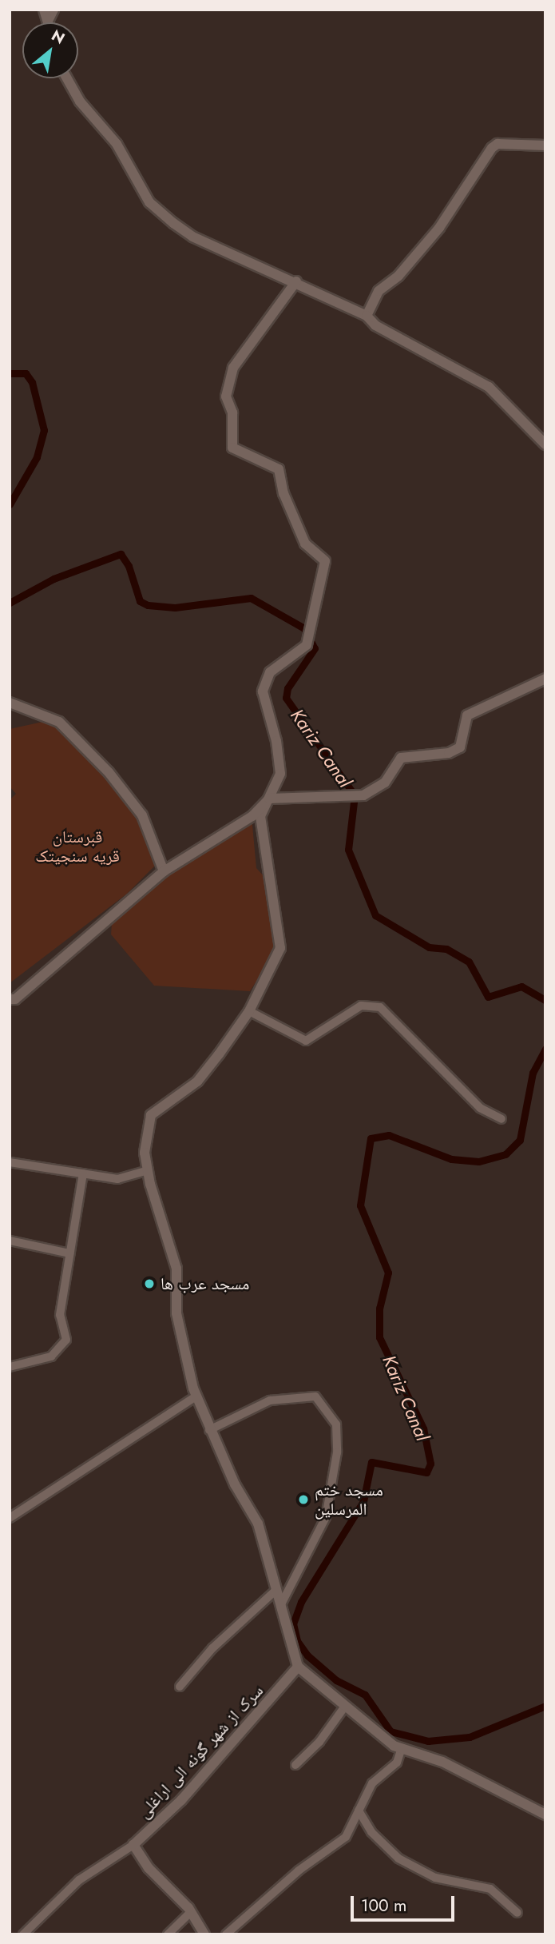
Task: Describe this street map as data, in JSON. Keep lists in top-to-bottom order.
{
  "streets": {
    "street": ["سرک از شهر گونه الی اراغلی"]
  },
  "water": ["Kariz Canal"],
  "parks": ["قبرستان قریه سنجیتک"],
  "places": ["مسجد عرب ها", "مسجد ختم المرسلین"],
  "scale_bar": "100 m",
  "north": "top right"
}
